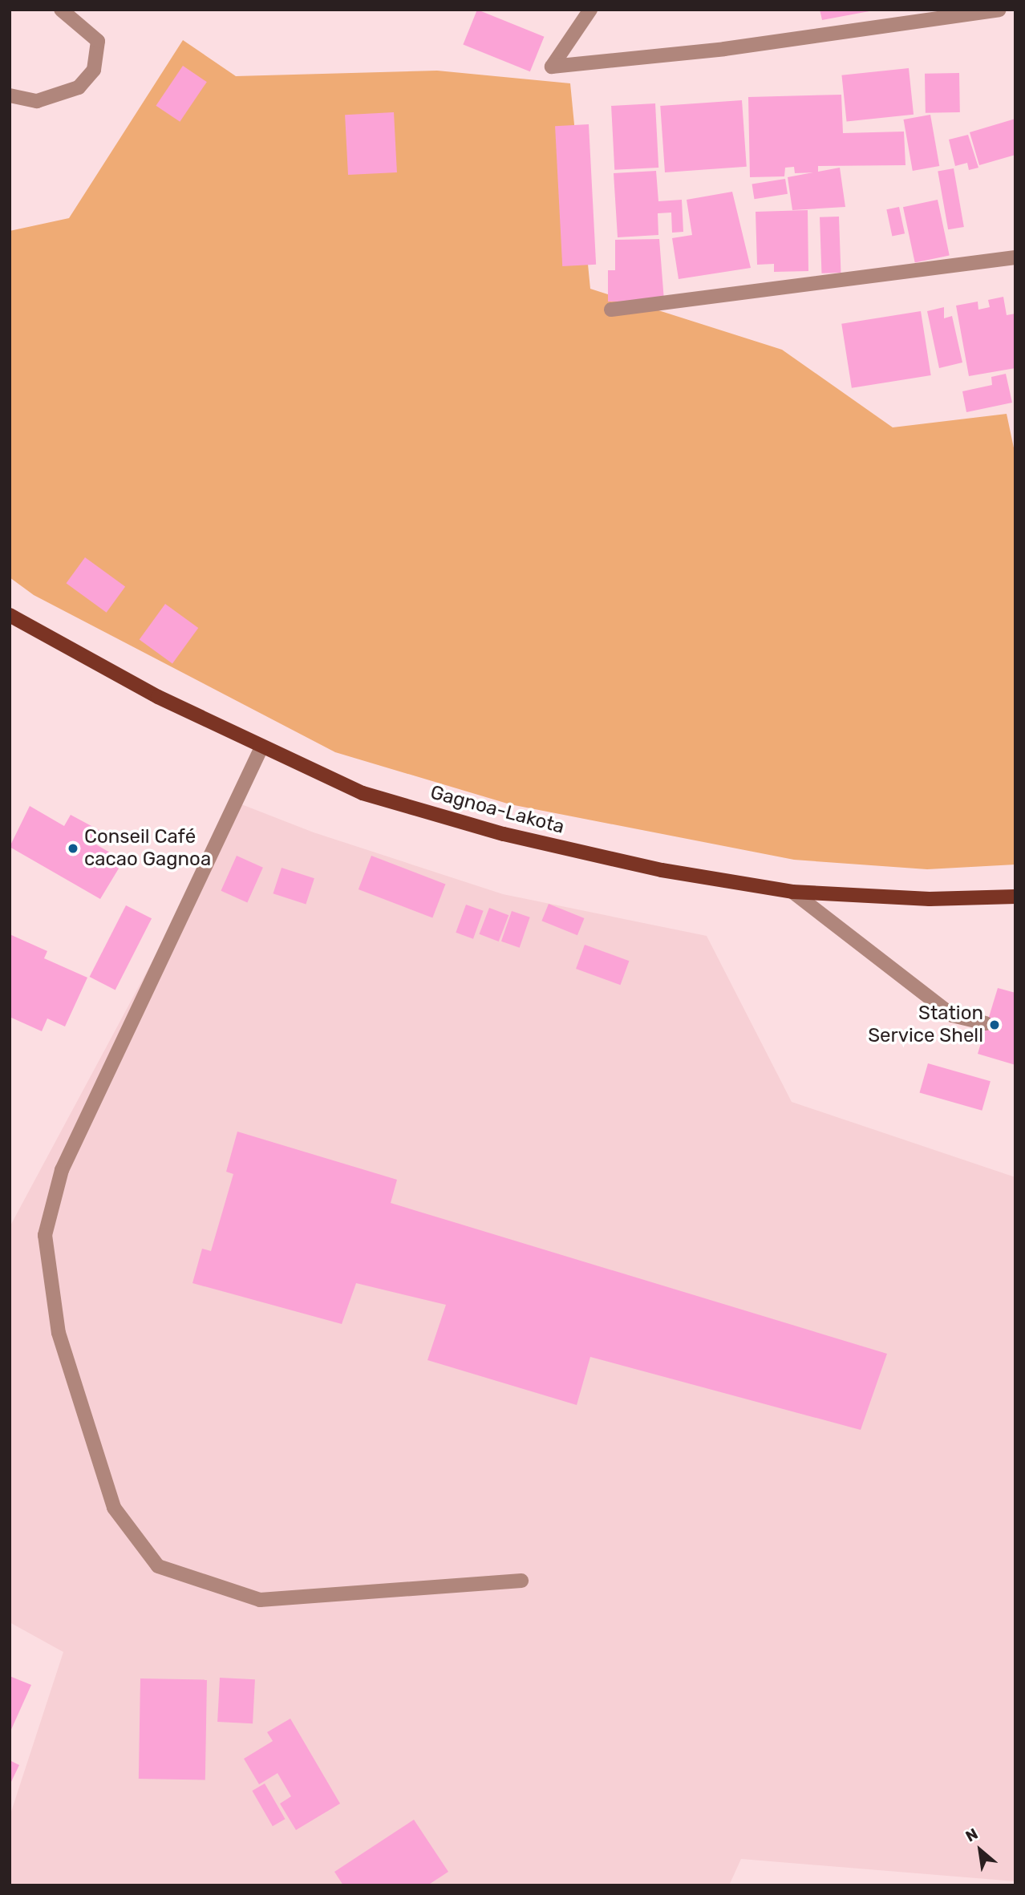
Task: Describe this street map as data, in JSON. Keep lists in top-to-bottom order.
{
  "streets": {
    "main road": ["Gagnoa-Lakota"]
  },
  "places": ["Conseil Café cacao Gagnoa", "Station Service Shell"],
  "north": "top left"
}
